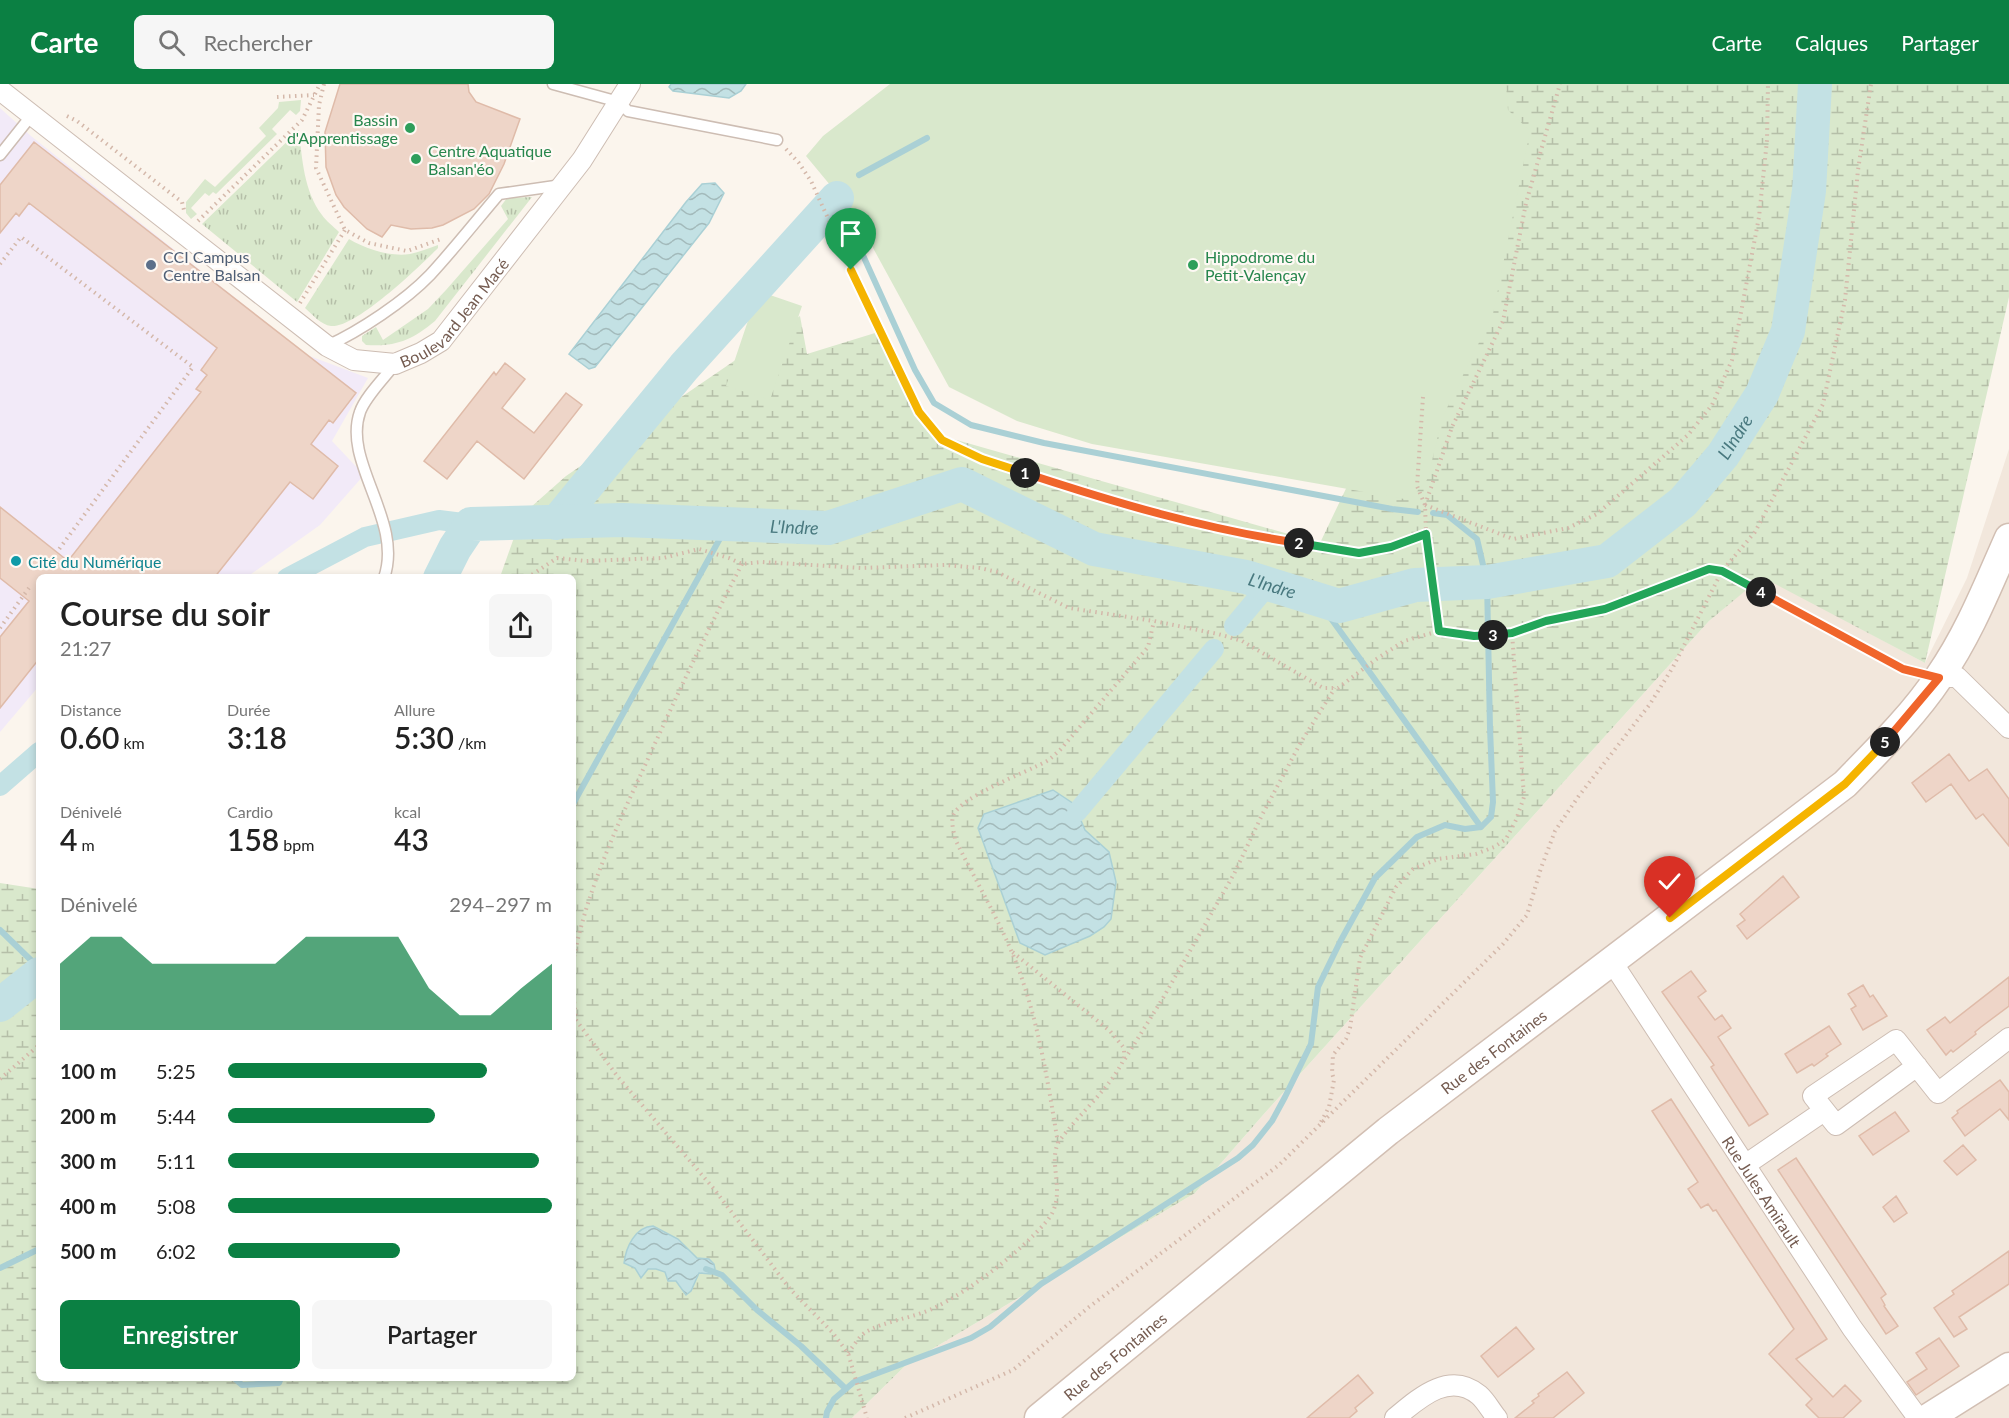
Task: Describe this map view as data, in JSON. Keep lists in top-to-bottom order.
{
  "streets": {
    "street": ["Boulevard Jean Macé", "Rue des Fontaines", "Rue Jules Amirault"]
  },
  "crossings": [
    ["Rue des Fontaines", "Rue Jules Amirault"]
  ],
  "water": ["L'Indre"],
  "places": [
    "Bassin d'Apprentissage",
    "Centre Aquatique Balsan'éo",
    "CCI Campus Centre Balsan",
    "Hippodrome du Petit-Valençay",
    "Cité du Numérique"
  ],
  "page": {
    "header": "Carte",
    "search": "Rechercher",
    "nav": ["Carte", "Calques", "Partager"],
    "pins": [
      "1",
      "2",
      "4",
      "3",
      "5"
    ],
    "heading": ["Course du soir", "21:27"],
    "stats": [
      ["Distance", "0.60 km"],
      ["Durée", "3:18"],
      ["Allure", "5:30 /km"],
      ["Dénivelé", "4 m"],
      ["Cardio", "158 bpm"],
      ["kcal", "43"]
    ],
    "chart": ["Dénivelé", "294–297 m"],
    "list": [
      {
        "name": "100 m",
        "note": "5:25"
      },
      {
        "name": "200 m",
        "note": "5:44"
      },
      {
        "name": "300 m",
        "note": "5:11"
      },
      {
        "name": "400 m",
        "note": "5:08"
      },
      {
        "name": "500 m",
        "note": "6:02"
      }
    ],
    "buttons": ["Enregistrer", "Partager"]
  }
}
